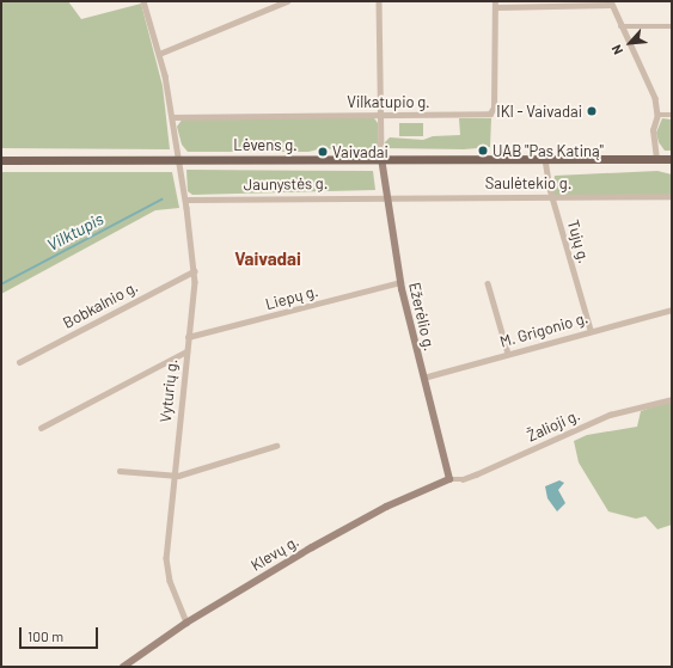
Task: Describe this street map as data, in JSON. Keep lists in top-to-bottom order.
{
  "streets": {
    "main road": ["Lėvens g.", "Ežerėlio g.", "Klevų g."],
    "street": [
      "Vilkatupio g.",
      "Saulėtekio g.",
      "Jaunystės g.",
      "Tujų g.",
      "Liepų g.",
      "Bobkalnio g.",
      "M. Grigonio g.",
      "Vyturių g.",
      "Žalioji g."
    ]
  },
  "crossings": [
    ["Vilkatupio g.", "Vyturių g."],
    ["Lėvens g.", "Tujų g."],
    ["Lėvens g.", "Ežerėlio g."],
    ["Lėvens g.", "Vyturių g."],
    ["Saulėtekio g.", "Jaunystės g."],
    ["Saulėtekio g.", "Tujų g."],
    ["Saulėtekio g.", "Ežerėlio g."],
    ["Jaunystės g.", "Ežerėlio g."],
    ["Jaunystės g.", "Vyturių g."],
    ["Tujų g.", "M. Grigonio g."],
    ["Liepų g.", "Ežerėlio g."],
    ["Liepų g.", "Vyturių g."],
    ["Bobkalnio g.", "Vyturių g."],
    ["Ežerėlio g.", "M. Grigonio g."],
    ["Ežerėlio g.", "Žalioji g."],
    ["Ežerėlio g.", "Klevų g."],
    ["Vyturių g.", "Klevų g."],
    ["Žalioji g.", "Klevų g."]
  ],
  "districts": ["Vaivadai"],
  "water": ["Vilktupis"],
  "places": ["IKI - Vaivadai", "UAB \"Pas Katiną\"", "Vaivadai"],
  "scale_bar": "100 m",
  "north": "bottom left"
}
